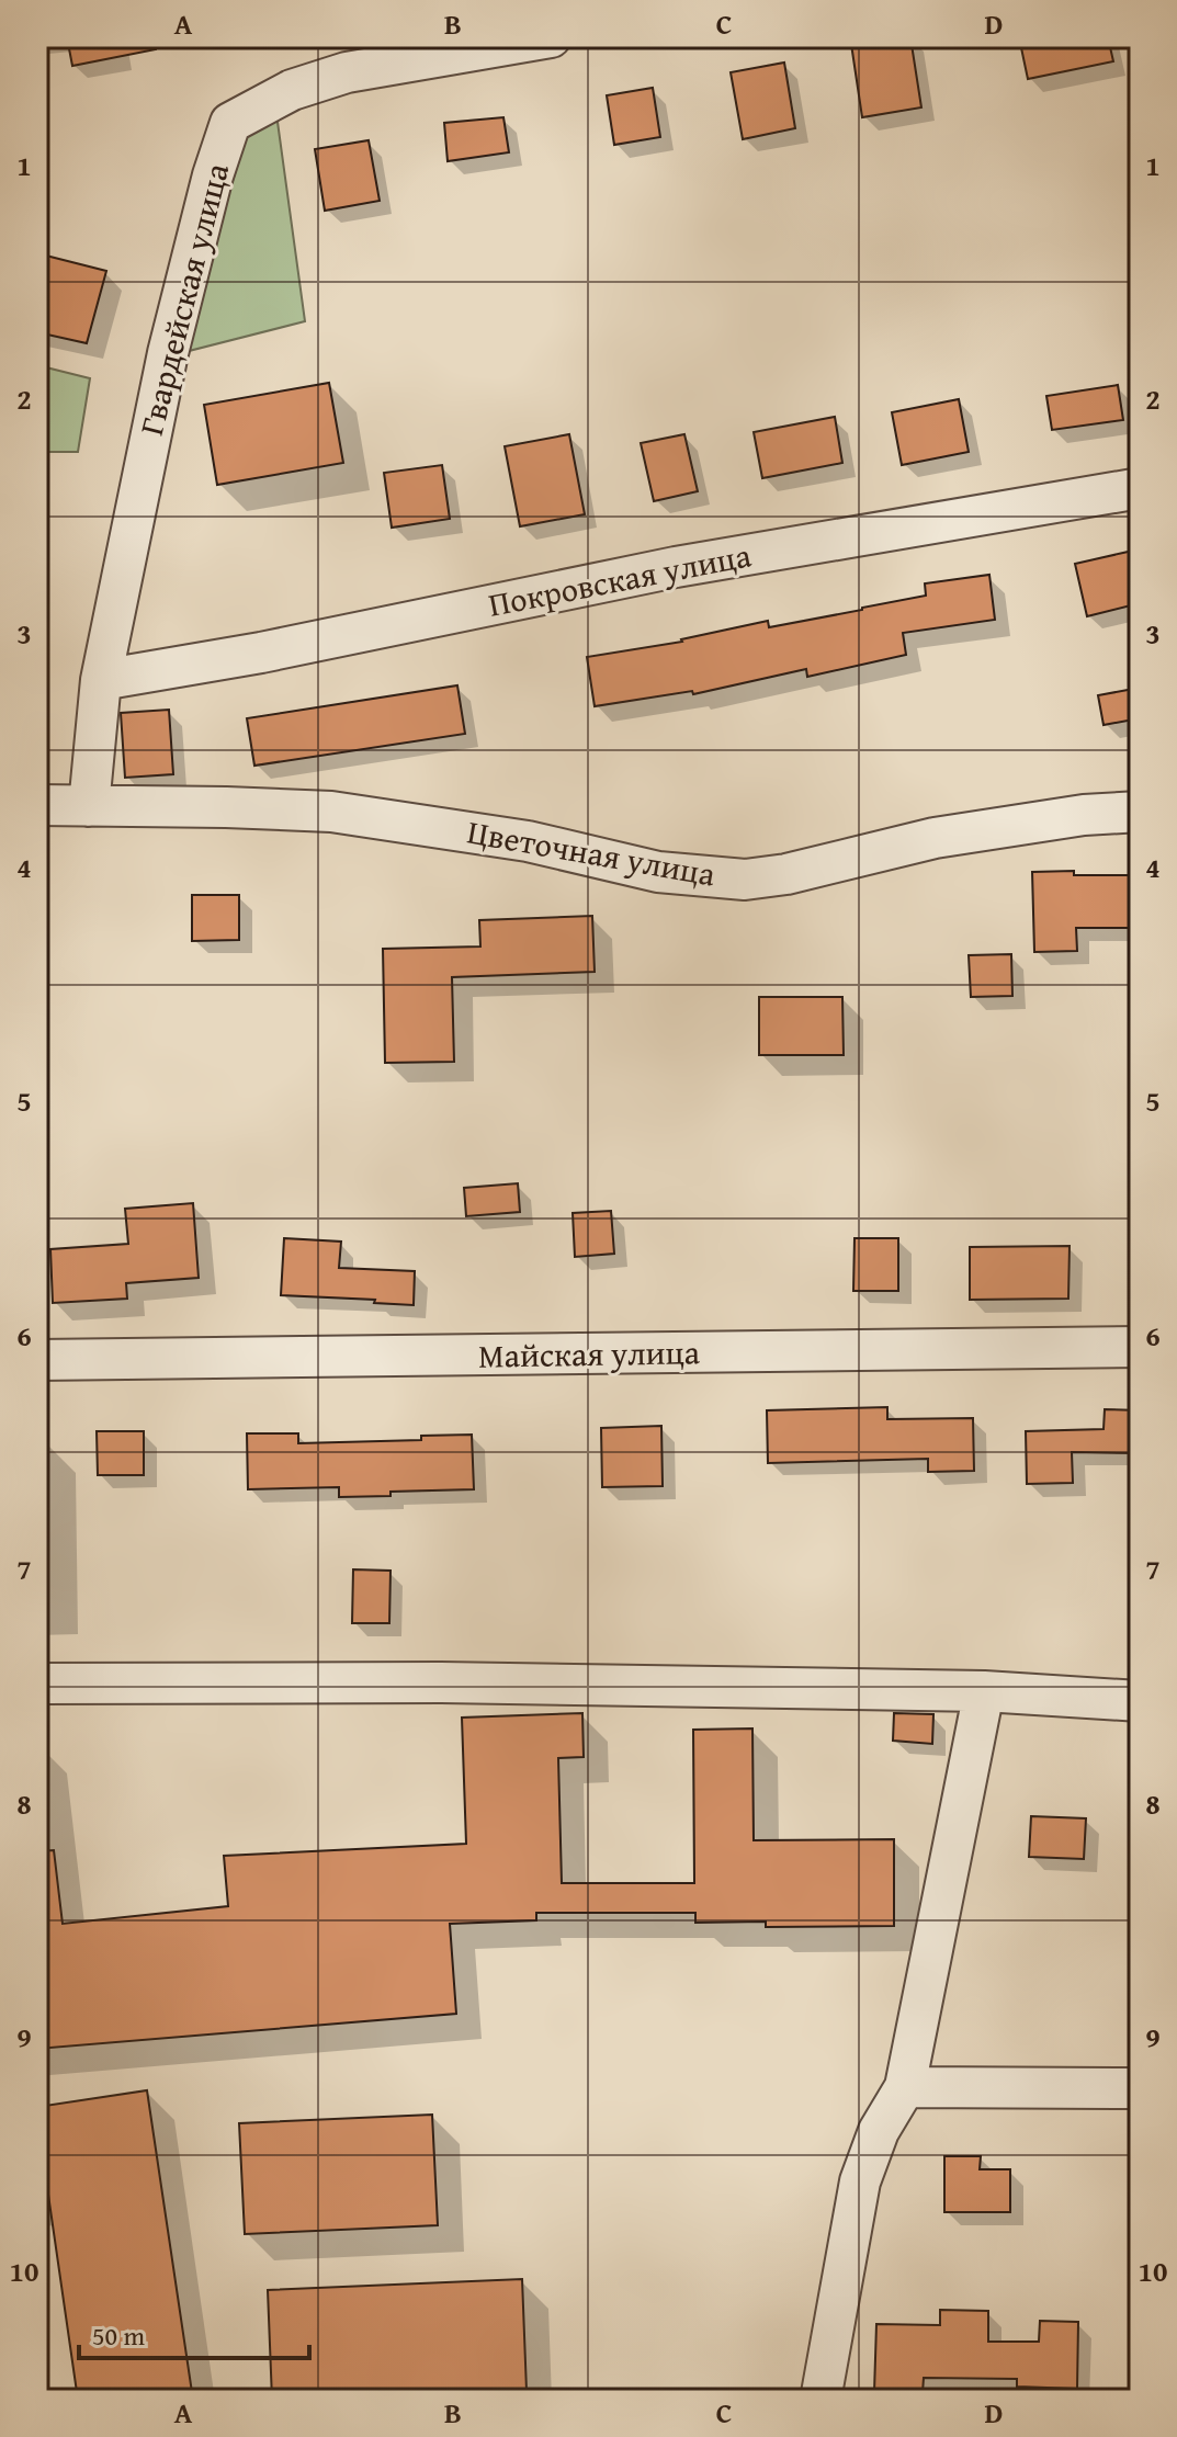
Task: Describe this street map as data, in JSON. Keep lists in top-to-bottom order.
{
  "streets": {
    "street": [
      "Гвардейская улица",
      "Покровская улица",
      "Цветочная улица",
      "Майская улица"
    ]
  },
  "crossings": [
    ["Гвардейская улица", "Покровская улица"],
    ["Гвардейская улица", "Цветочная улица"]
  ],
  "scale_bar": "50 m",
  "grid": {
    "columns": [
      "A",
      "B",
      "C",
      "D"
    ],
    "rows": [
      "1",
      "2",
      "3",
      "4",
      "5",
      "6",
      "7",
      "8",
      "9",
      "10"
    ]
  }
}
